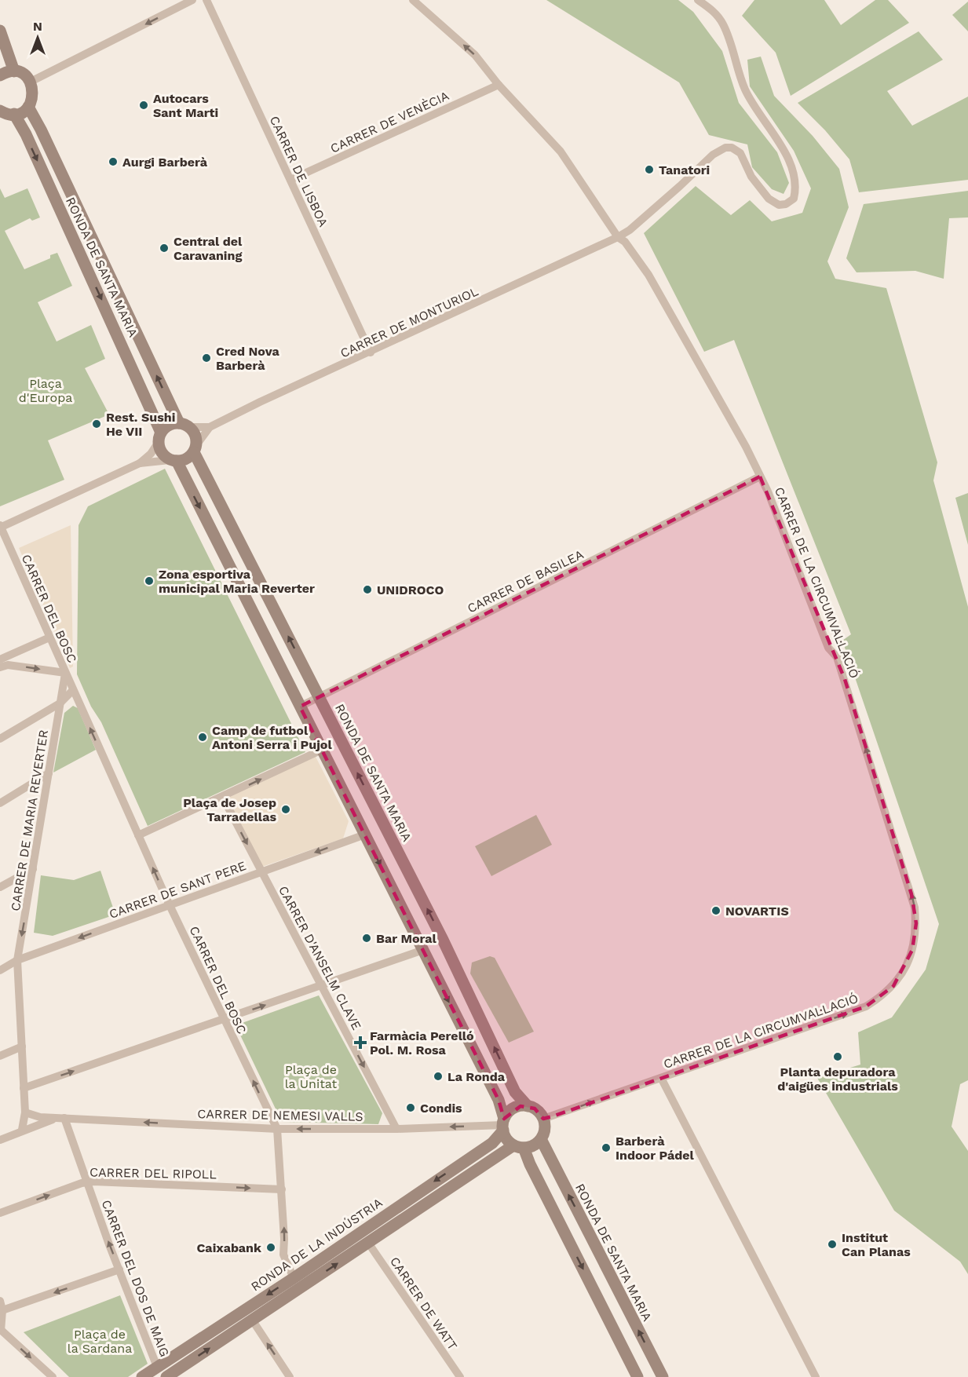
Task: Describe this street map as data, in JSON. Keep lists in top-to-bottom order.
{
  "streets": {
    "street": [
      "CARRER DE VENÈCIA",
      "CARRER DE LISBOA",
      "RONDA DE SANTA MARIA",
      "CARRER DE MONTURIOL",
      "CARRER DE BASILEA",
      "CARRER DE LA CIRCUMVAL·LACIÓ",
      "CARRER DEL BOSC",
      "CARRER DE MARIA REVERTER",
      "CARRER DE SANT PERE",
      "CARRER D'ANSELM CLAVE",
      "CARRER DE NEMESI VALLS",
      "CARRER DEL RIPOLL",
      "RONDA DE LA INDÚSTRIA",
      "CARRER DEL DOS DE MAIG",
      "CARRER DE WATT"
    ]
  },
  "crossings": [
    ["CARRER DE VENÈCIA", "CARRER DE LISBOA"],
    ["CARRER DE VENÈCIA", "CARRER DE LA CIRCUMVAL·LACIÓ"],
    ["CARRER DE LISBOA", "CARRER DE MONTURIOL"],
    ["RONDA DE SANTA MARIA", "CARRER DE MONTURIOL"],
    ["RONDA DE SANTA MARIA", "CARRER DE BASILEA"],
    ["RONDA DE SANTA MARIA", "CARRER DE LA CIRCUMVAL·LACIÓ"],
    ["RONDA DE SANTA MARIA", "CARRER DE NEMESI VALLS"],
    ["RONDA DE SANTA MARIA", "RONDA DE LA INDÚSTRIA"],
    ["CARRER DE MONTURIOL", "CARRER DE LA CIRCUMVAL·LACIÓ"],
    ["CARRER DE BASILEA", "CARRER DE LA CIRCUMVAL·LACIÓ"],
    ["CARRER DE LA CIRCUMVAL·LACIÓ", "CARRER DE NEMESI VALLS"],
    ["CARRER DE LA CIRCUMVAL·LACIÓ", "RONDA DE LA INDÚSTRIA"],
    ["CARRER DEL BOSC", "CARRER DE MARIA REVERTER"],
    ["CARRER DEL BOSC", "CARRER DE SANT PERE"],
    ["CARRER DEL BOSC", "CARRER DE NEMESI VALLS"],
    ["CARRER DEL BOSC", "CARRER DEL RIPOLL"],
    ["CARRER DEL BOSC", "RONDA DE LA INDÚSTRIA"],
    ["CARRER DE MARIA REVERTER", "CARRER DE SANT PERE"],
    ["CARRER DE MARIA REVERTER", "CARRER DE NEMESI VALLS"],
    ["CARRER DE SANT PERE", "CARRER D'ANSELM CLAVE"],
    ["CARRER D'ANSELM CLAVE", "CARRER DE NEMESI VALLS"],
    ["CARRER DE NEMESI VALLS", "RONDA DE LA INDÚSTRIA"],
    ["CARRER DE NEMESI VALLS", "CARRER DEL DOS DE MAIG"],
    ["CARRER DEL RIPOLL", "CARRER DEL DOS DE MAIG"],
    ["RONDA DE LA INDÚSTRIA", "CARRER DEL DOS DE MAIG"],
    ["RONDA DE LA INDÚSTRIA", "CARRER DE WATT"]
  ],
  "one_way": [
    "CARRER DEL BOSC",
    "CARRER DE SANT PERE",
    "CARRER D'ANSELM CLAVE",
    "CARRER DE NEMESI VALLS",
    "CARRER DEL RIPOLL"
  ],
  "parks": ["Plaça d'Europa", "Plaça de la Unitat", "Plaça de la Sardana"],
  "places": {
    "other": [
      "Autocars Sant Marti",
      "Aurgi Barberà",
      "Tanatori",
      "Central del Caravaning",
      "Cred Nova Barberà",
      "Rest. Sushi He VII",
      "Zona esportiva municipal Maria Reverter",
      "UNIDROCO",
      "Camp de futbol Antoni Serra i Pujol",
      "Plaça de Josep Tarradellas",
      "NOVARTIS",
      "Bar Moral",
      "Planta depuradora d'aigües industrials",
      "La Ronda",
      "Condis",
      "Barberà Indoor Pádel",
      "Institut Can Planas",
      "Caixabank"
    ],
    "health": ["Farmàcia Perelló Pol. M. Rosa"]
  },
  "north": "top"
}
